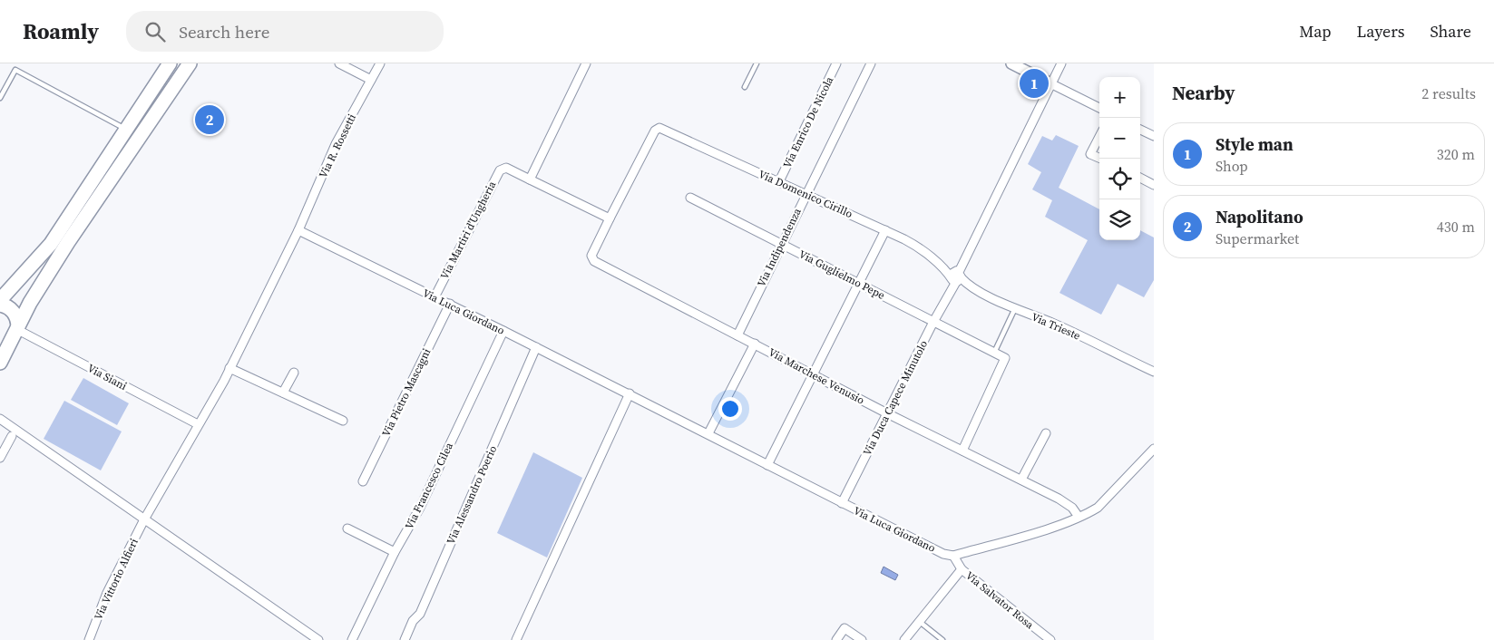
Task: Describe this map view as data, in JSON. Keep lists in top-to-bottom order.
{
  "streets": {
    "street": [
      "Via Enrico De Nicola",
      "Via R. Rossetti",
      "Via Domenico Cirillo",
      "Via Martiri d'Ungheria",
      "Via Indipendenza",
      "Via Guglielmo Pepe",
      "Via Luca Giordano",
      "Via Trieste",
      "Via Marchese Venusio",
      "Via Siani",
      "Via Pietro Mascagni",
      "Via Duca Capece Minutolo",
      "Via Francesco Cilea",
      "Via Alessandro Poerio",
      "Via Vittorio Alfieri",
      "Via Salvator Rosa"
    ]
  },
  "crossings": [
    ["Via R. Rossetti", "Via Luca Giordano"],
    ["Via R. Rossetti", "Via Vittorio Alfieri"],
    ["Via Domenico Cirillo", "Via Martiri d'Ungheria"],
    ["Via Domenico Cirillo", "Via Indipendenza"],
    ["Via Domenico Cirillo", "Via Trieste"],
    ["Via Domenico Cirillo", "Via Marchese Venusio"],
    ["Via Domenico Cirillo", "Via Duca Capece Minutolo"],
    ["Via Martiri d'Ungheria", "Via Luca Giordano"],
    ["Via Martiri d'Ungheria", "Via Marchese Venusio"],
    ["Via Indipendenza", "Via Guglielmo Pepe"],
    ["Via Indipendenza", "Via Marchese Venusio"],
    ["Via Guglielmo Pepe", "Via Duca Capece Minutolo"],
    ["Via Luca Giordano", "Via Pietro Mascagni"],
    ["Via Luca Giordano", "Via Duca Capece Minutolo"],
    ["Via Luca Giordano", "Via Francesco Cilea"],
    ["Via Luca Giordano", "Via Alessandro Poerio"],
    ["Via Luca Giordano", "Via Salvator Rosa"],
    ["Via Trieste", "Via Duca Capece Minutolo"],
    ["Via Marchese Venusio", "Via Duca Capece Minutolo"],
    ["Via Siani", "Via Vittorio Alfieri"]
  ],
  "page": {
    "header": "Roamly",
    "search": "Search here",
    "nav": ["Map", "Layers", "Share"],
    "heading": ["Nearby", "2 results"],
    "pins": ["1", "2"],
    "map_buttons": ["+", "−"],
    "list": [
      {
        "mark": "1",
        "name": "Style man",
        "note": "Shop",
        "value": "320 m"
      },
      {
        "mark": "2",
        "name": "Napolitano",
        "note": "Supermarket",
        "value": "430 m"
      }
    ]
  }
}
